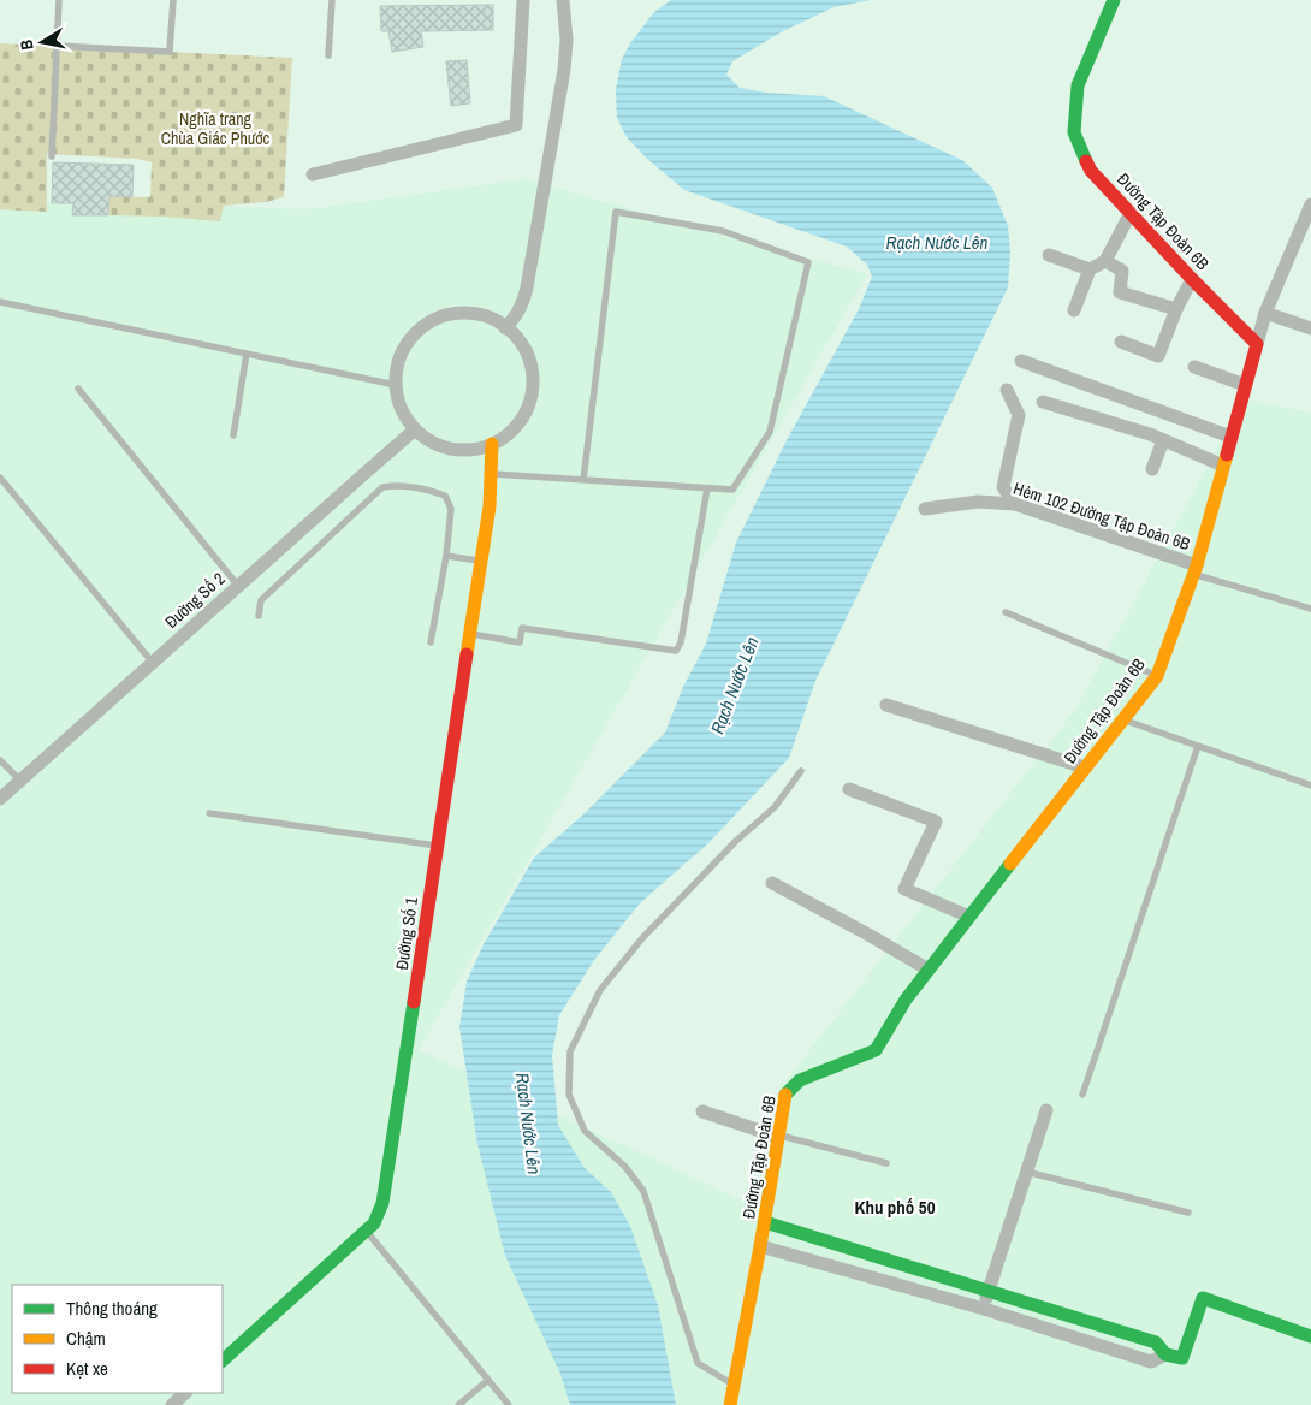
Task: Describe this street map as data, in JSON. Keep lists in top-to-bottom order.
{
  "streets": {
    "street": [
      "Đường Tập Đoàn 6B",
      "Hẻm 102 Đường Tập Đoàn 6B",
      "Đường Số 2",
      "Đường Số 1"
    ]
  },
  "crossings": [
    ["Đường Tập Đoàn 6B", "Hẻm 102 Đường Tập Đoàn 6B"],
    ["Đường Số 2", "Đường Số 1"]
  ],
  "districts": ["Khu phố 50"],
  "water": ["Rạch Nước Lên"],
  "parks": ["Nghĩa trang Chùa Giác Phước"],
  "legend": ["Thông thoáng", "Chậm", "Kẹt xe"],
  "north": "left"
}
